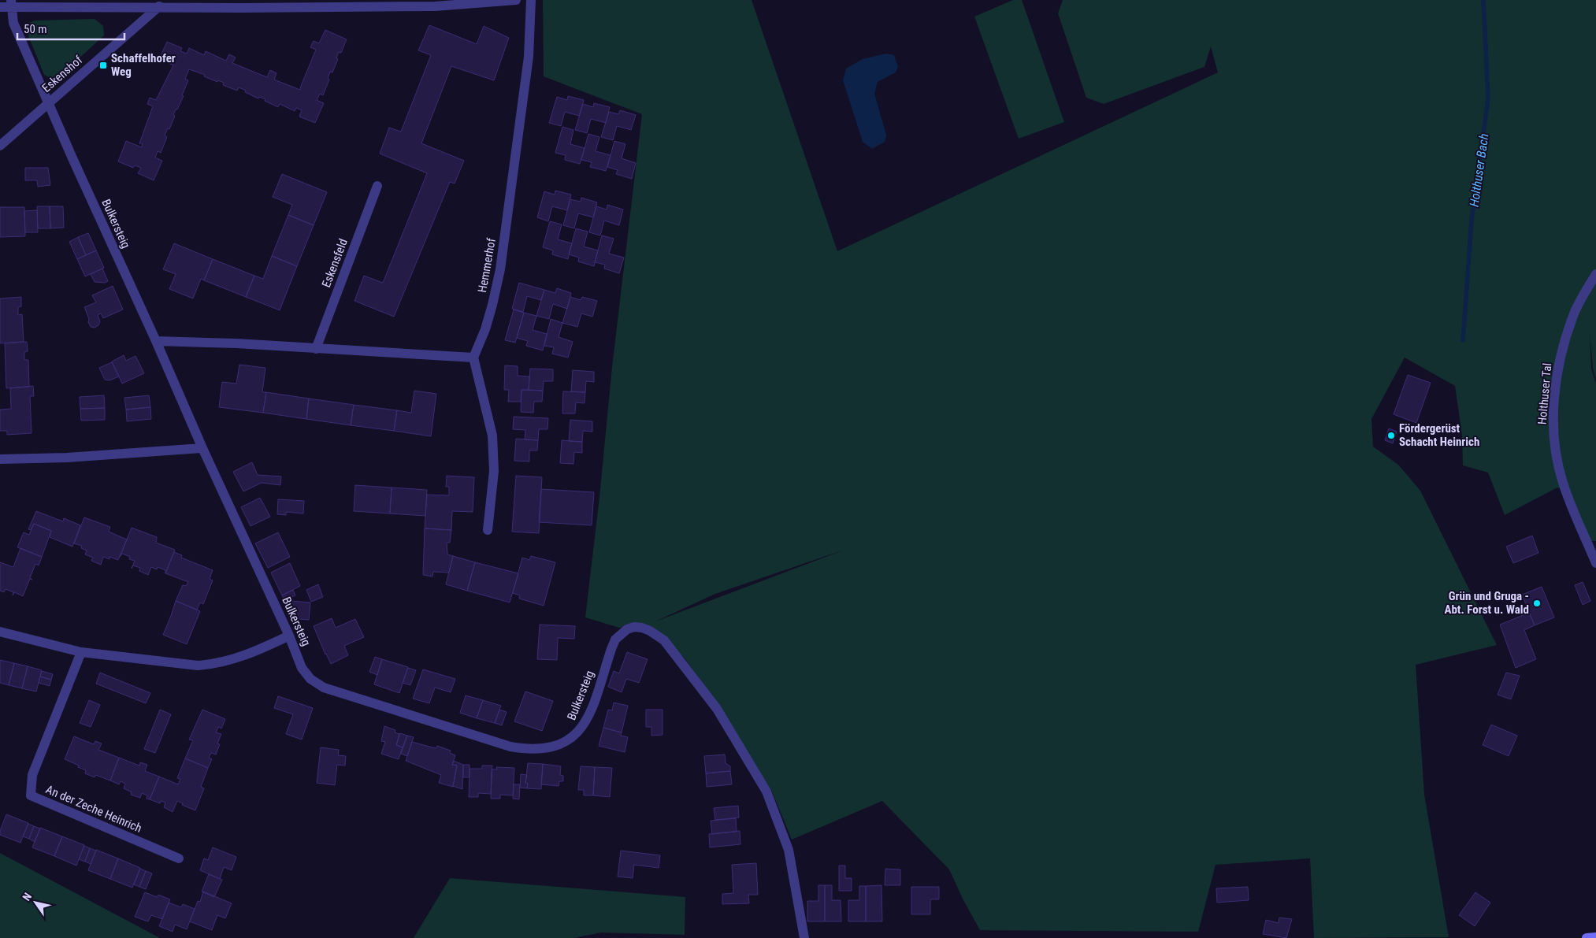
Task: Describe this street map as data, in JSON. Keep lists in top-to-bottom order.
{
  "streets": {
    "street": [
      "Eskenshof",
      "Bulkersteig",
      "Eskensfeld",
      "Hemmerhof",
      "Holthuser Tal",
      "An der Zeche Heinrich"
    ]
  },
  "crossings": [
    ["Eskenshof", "Bulkersteig"]
  ],
  "water": ["Holthuser Bach"],
  "places": {
    "transit": ["Schaffelhofer Weg"],
    "other": ["Fördergerüst Schacht Heinrich", "Grün und Gruga - Abt. Forst u. Wald"]
  },
  "scale_bar": "50 m",
  "north": "top left"
}
